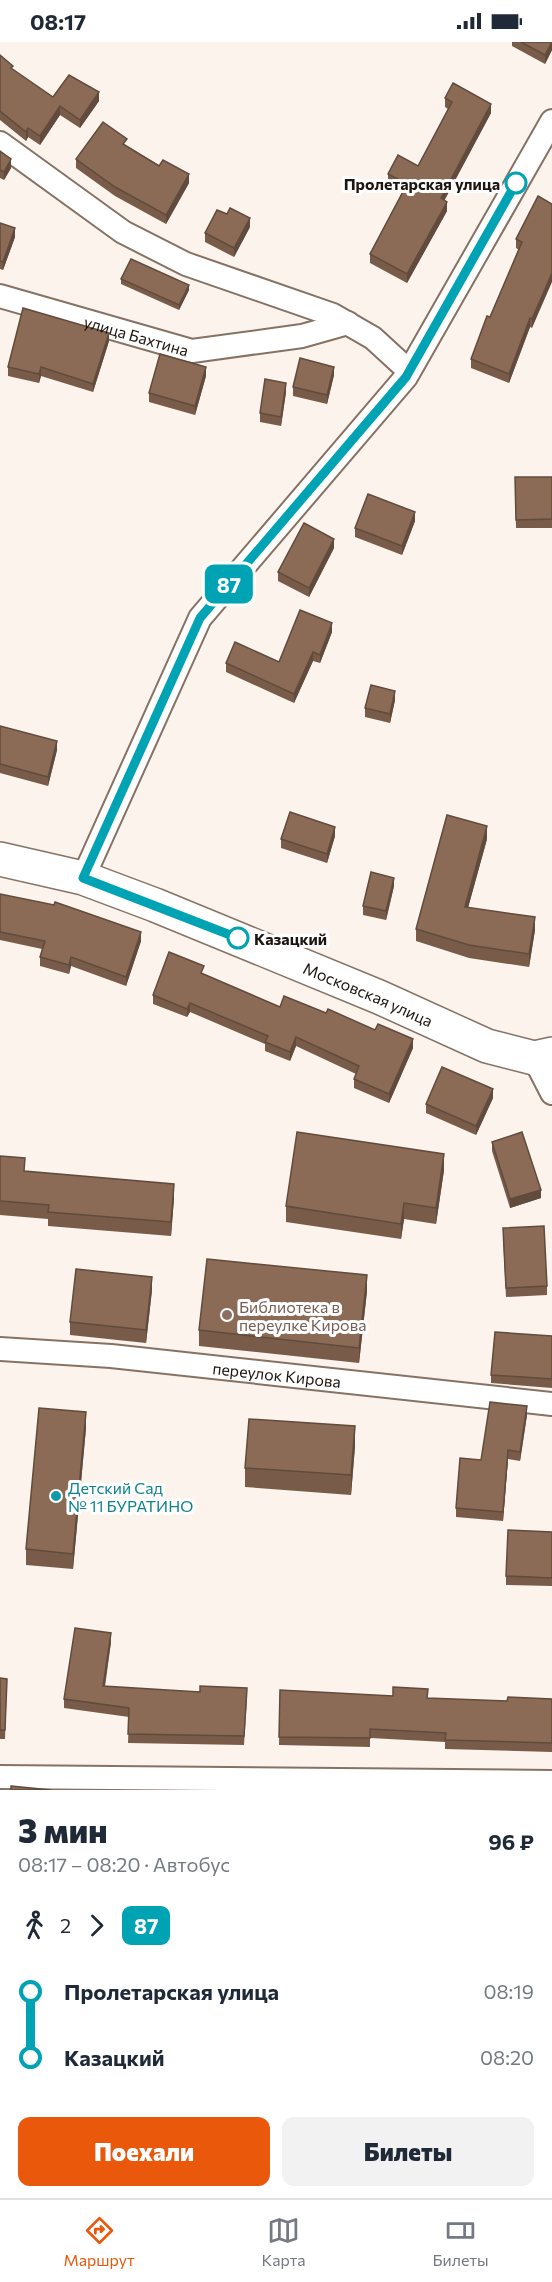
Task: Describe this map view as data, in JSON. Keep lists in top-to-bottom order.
{
  "streets": {
    "street": ["улица Бахтина", "Московская улица", "переулок Кирова"]
  },
  "places": [
    "Пролетарская улица",
    "Казацкий",
    "Библиотека в переулке Кирова",
    "Детский Сад № 11 БУРАТИНО"
  ],
  "lines": ["bus line 87"],
  "page": {
    "status": "08:17",
    "on_map": "87",
    "heading": ["3 мин", "08:17 – 08:20 · Автобус", "96 ₽"],
    "legs": ["2", "87"],
    "list": [
      {
        "name": "Пролетарская улица",
        "value": "08:19"
      },
      {
        "name": "Казацкий",
        "value": "08:20"
      }
    ],
    "buttons": ["Поехали", "Билеты"],
    "tabs": ["Маршрут", "Карта", "Билеты"]
  }
}
